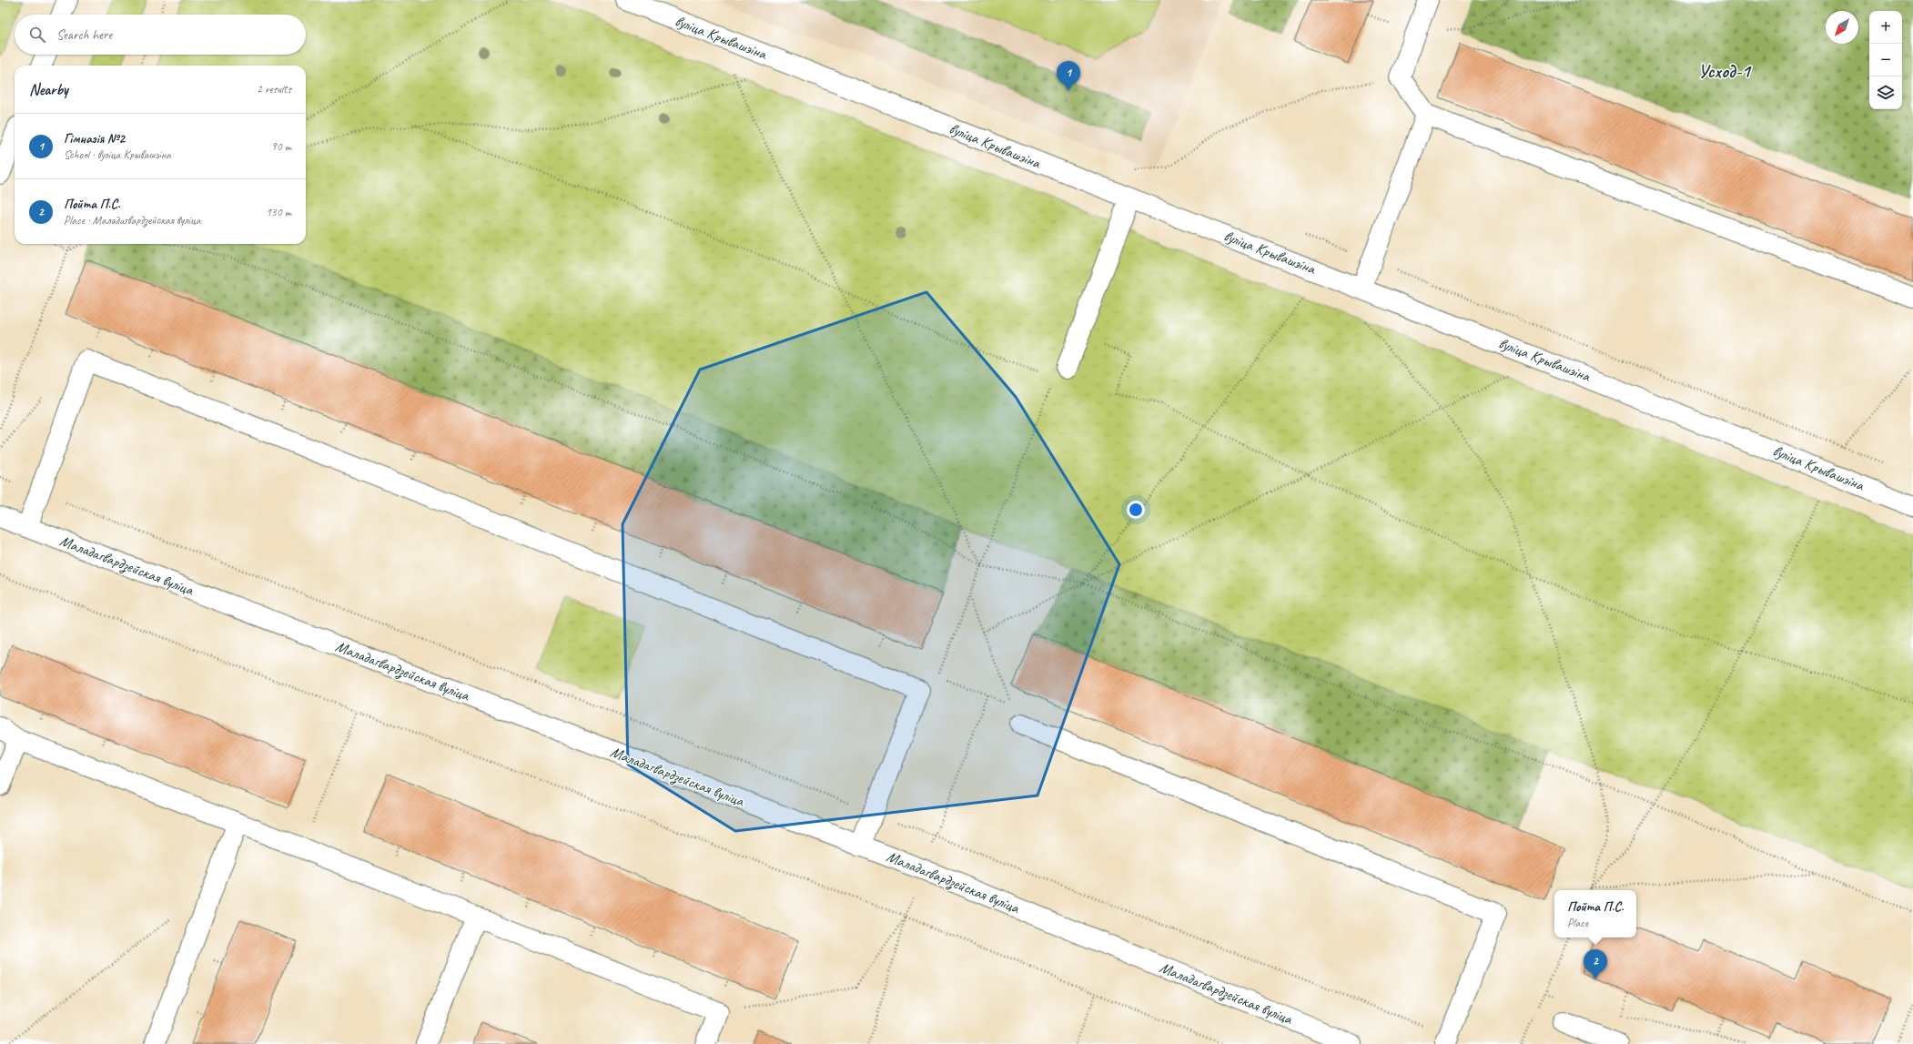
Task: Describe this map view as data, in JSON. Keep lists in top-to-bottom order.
{
  "streets": {
    "street": ["вуліца Крывашэіна", "Маладагвардзейская вуліца"]
  },
  "districts": ["Усход-1"],
  "north": "bottom left",
  "page": {
    "map_buttons": ["+", "−"],
    "search": "Search here",
    "pins": ["1", "2"],
    "heading": ["Nearby", "2 results"],
    "list": [
      {
        "mark": "1",
        "name": "Гімназія №2",
        "note": "School · вуліца Крывашэіна",
        "value": "90 m"
      },
      {
        "mark": "2",
        "name": "Пойта П.С.",
        "note": "Place · Маладагвардзейская вуліца",
        "value": "130 m"
      }
    ],
    "popup": ["Пойта П.С.", "Place"]
  }
}
